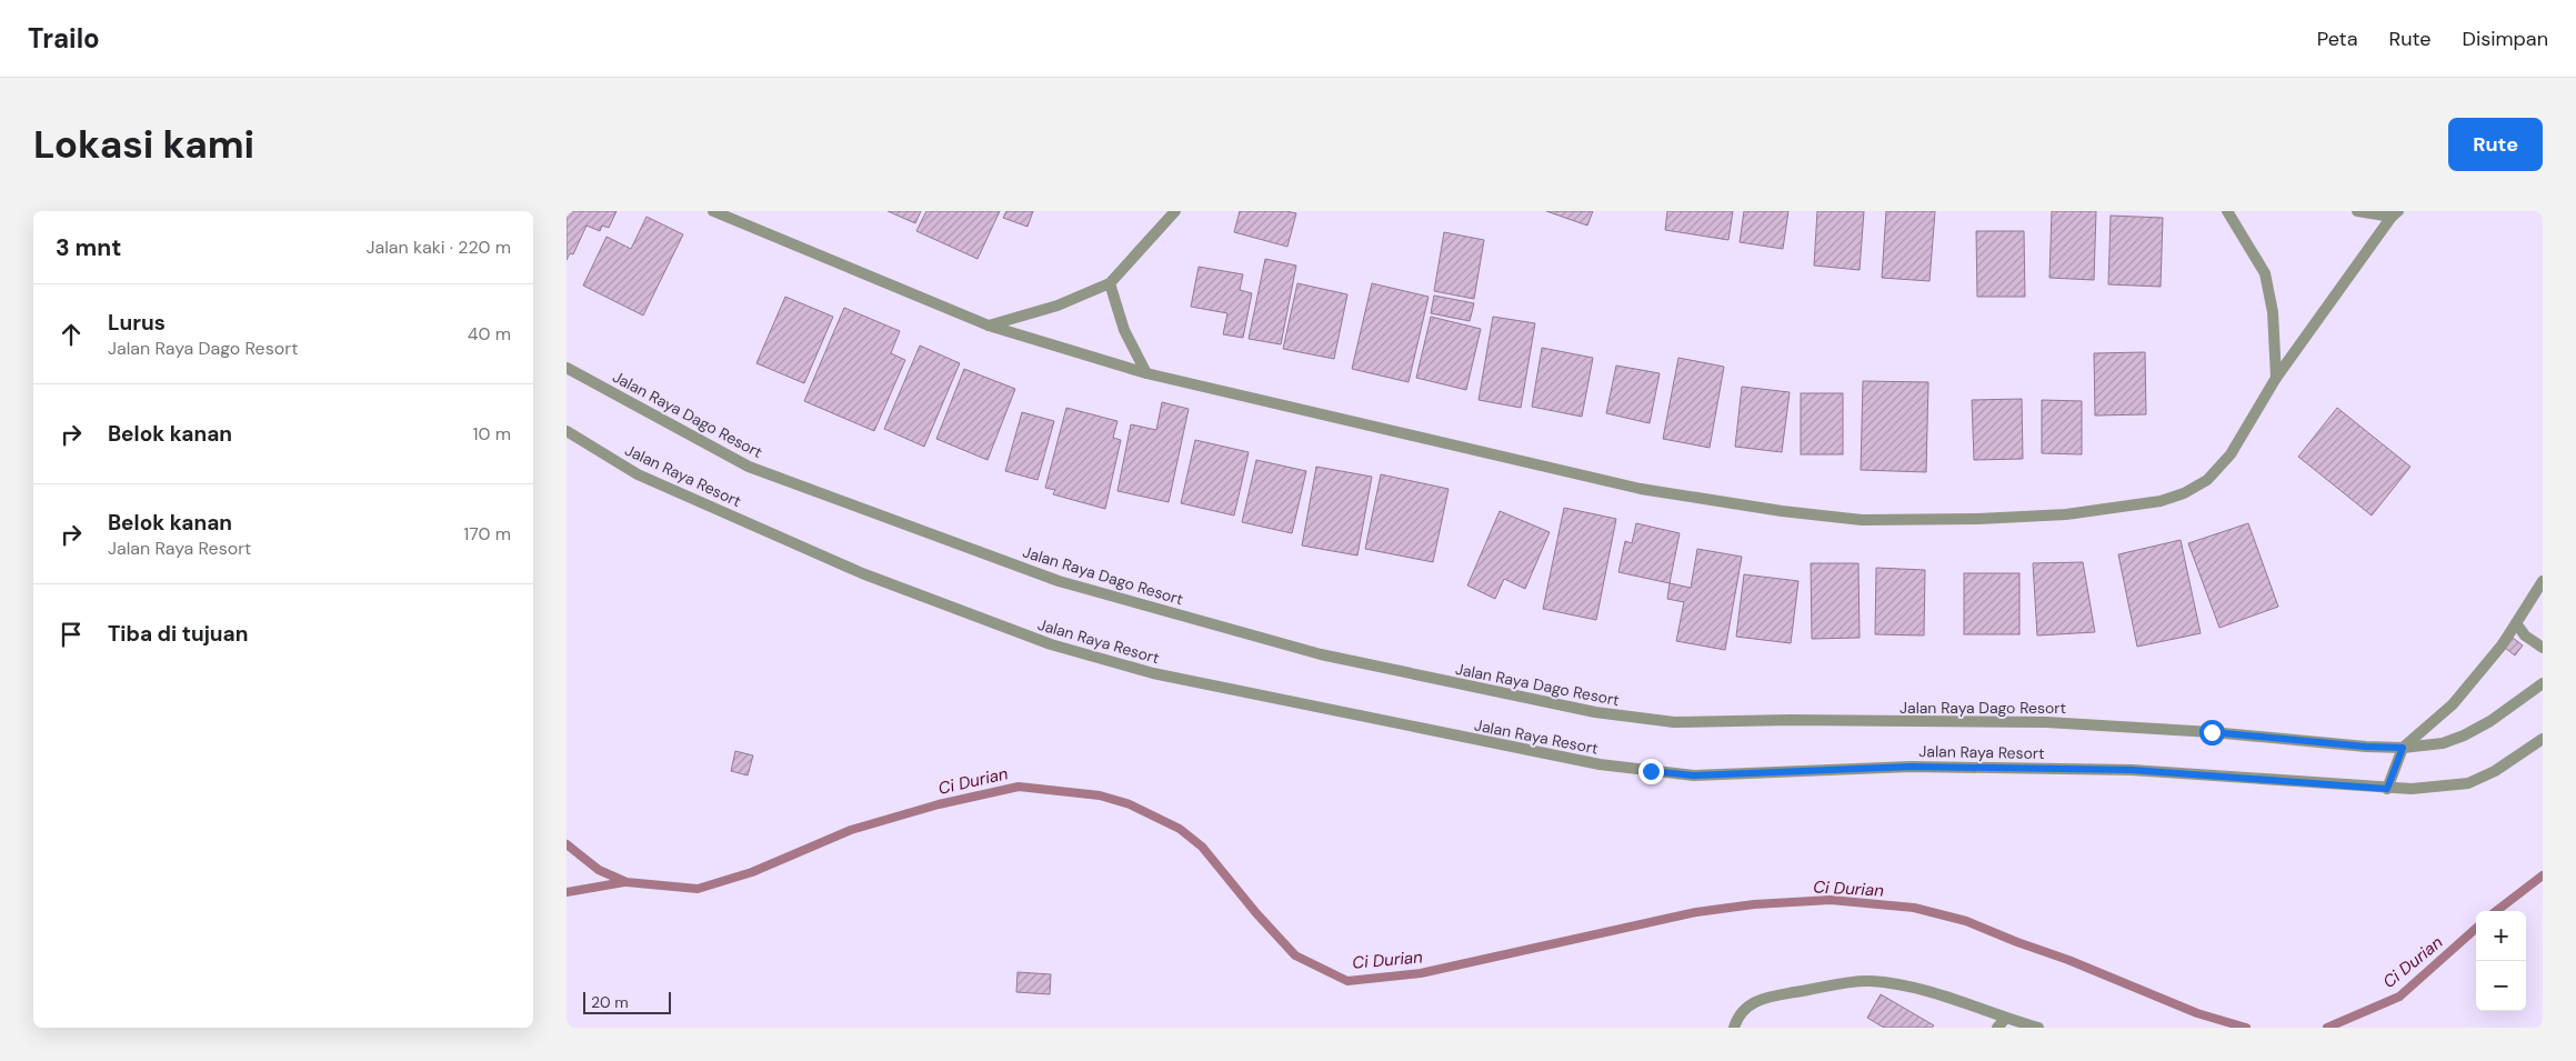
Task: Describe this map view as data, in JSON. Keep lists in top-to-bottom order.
{
  "streets": {
    "street": ["Jalan Raya Dago Resort", "Jalan Raya Resort"]
  },
  "water": ["Ci Durian"],
  "scale_bar": "20 m",
  "page": {
    "header": "Trailo",
    "nav": ["Peta", "Rute", "Disimpan"],
    "buttons": "Rute",
    "title": "Lokasi kami",
    "heading": ["3 mnt", "Jalan kaki · 220 m"],
    "list": [
      ["Lurus", "Jalan Raya Dago Resort", "40 m"],
      ["Belok kanan", "10 m"],
      ["Belok kanan", "Jalan Raya Resort", "170 m"],
      "Tiba di tujuan"
    ],
    "map_buttons": ["+", "−"],
    "scale": "20 m"
  }
}
